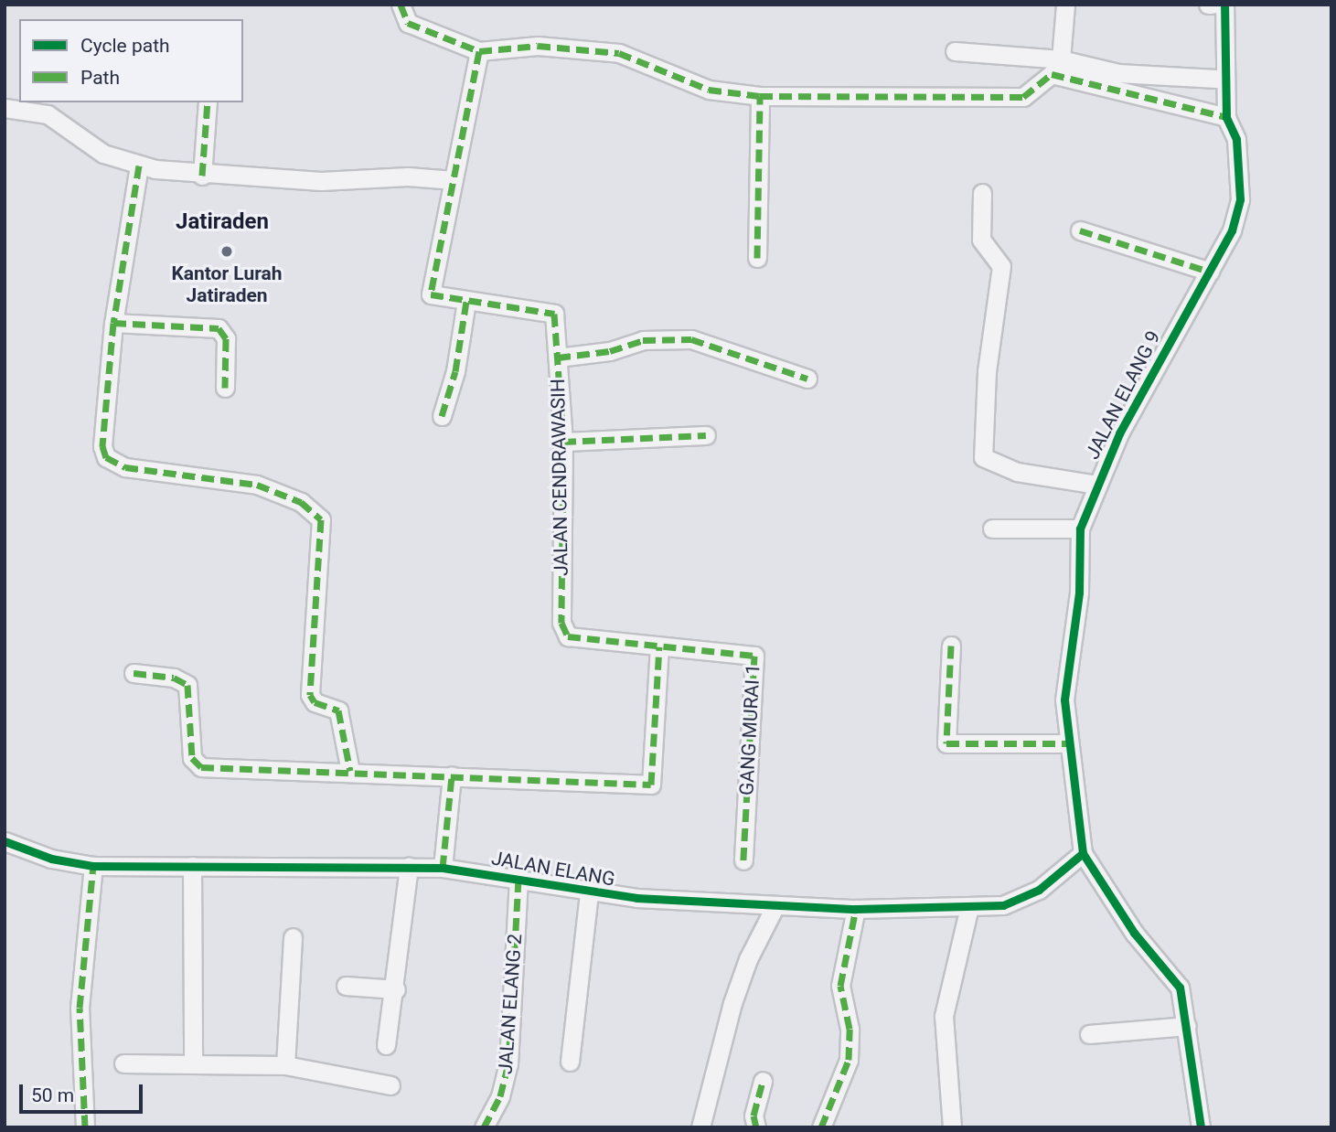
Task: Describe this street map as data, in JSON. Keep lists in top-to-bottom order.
{
  "streets": {
    "street": [
      "JALAN ELANG 9",
      "JALAN CENDRAWASIH",
      "GANG MURAI 1",
      "JALAN ELANG",
      "JALAN ELANG 2"
    ]
  },
  "crossings": [
    ["JALAN ELANG 9", "JALAN ELANG"],
    ["JALAN CENDRAWASIH", "GANG MURAI 1"],
    ["JALAN ELANG", "JALAN ELANG 2"]
  ],
  "districts": ["Jatiraden"],
  "places": ["Kantor Lurah Jatiraden"],
  "legend": ["Cycle path", "Path"],
  "scale_bar": "50 m"
}
